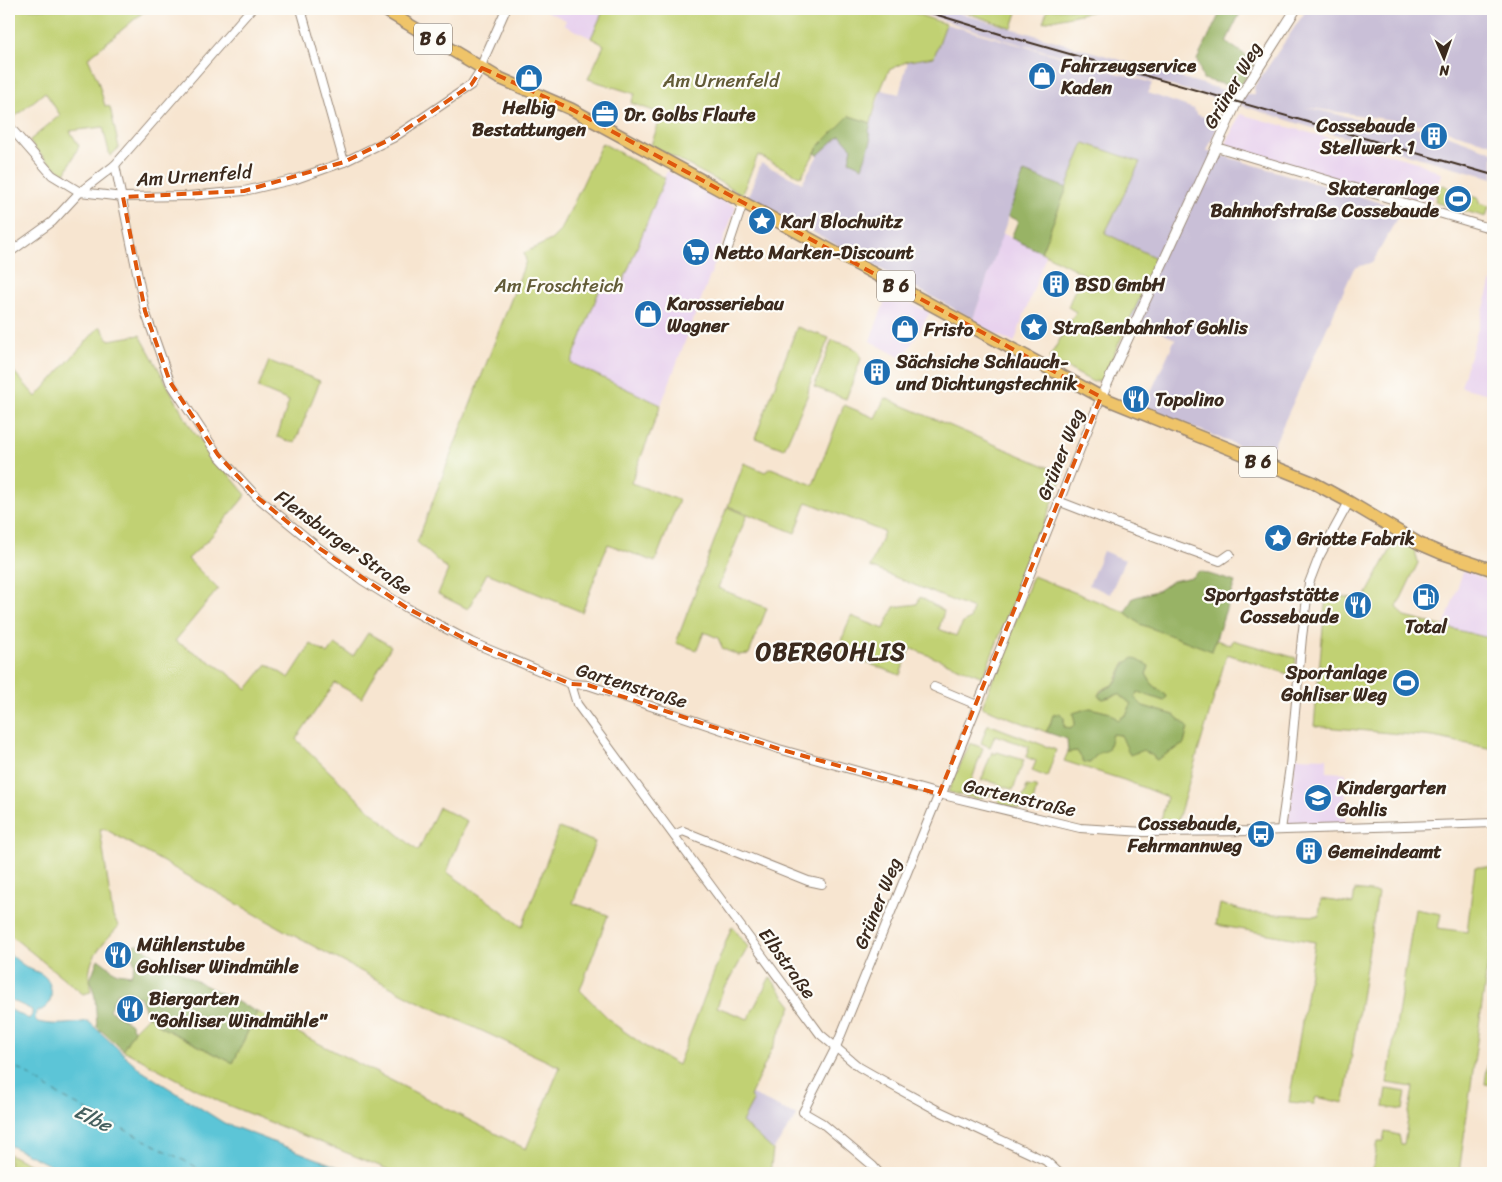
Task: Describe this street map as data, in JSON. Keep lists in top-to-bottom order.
{
  "streets": {
    "main road": ["B 6"],
    "street": [
      "Grüner Weg",
      "Am Urnenfeld",
      "Flensburger Straße",
      "Gartenstraße",
      "Elbstraße"
    ]
  },
  "crossings": [
    ["B 6", "Grüner Weg"],
    ["B 6", "Am Urnenfeld"],
    ["Grüner Weg", "Gartenstraße"],
    ["Grüner Weg", "Elbstraße"],
    ["Am Urnenfeld", "Flensburger Straße"],
    ["Flensburger Straße", "Gartenstraße"],
    ["Gartenstraße", "Elbstraße"]
  ],
  "districts": ["OBERGOHLIS"],
  "water": ["Elbe"],
  "parks": ["Am Urnenfeld", "Am Froschteich"],
  "places": {
    "shop": [
      "Fahrzeugservice Kaden",
      "Helbig Bestattungen",
      "Karosseriebau Wagner",
      "Fristo"
    ],
    "office": ["Dr. Golbs Flaute"],
    "building": [
      "Cossebaude Stellwerk 1",
      "BSD GmbH",
      "Sächsiche Schlauch- und Dichtungstechnik",
      "Gemeindeamt"
    ],
    "sports": ["Skateranlage Bahnhofstraße Cossebaude", "Sportanlage Gohliser Weg"],
    "place": ["Karl Blochwitz", "Straßenbahnhof Gohlis", "Griotte Fabrik"],
    "supermarket": ["Netto Marken-Discount"],
    "restaurant": [
      "Topolino",
      "Sportgaststätte Cossebaude",
      "Mühlenstube Gohliser Windmühle",
      "Biergarten \"Gohliser Windmühle\""
    ],
    "fuel station": ["Total"],
    "school or university": ["Kindergarten Gohlis"],
    "bus stop": ["Cossebaude, Fehrmannweg"]
  },
  "north": "bottom"
}
